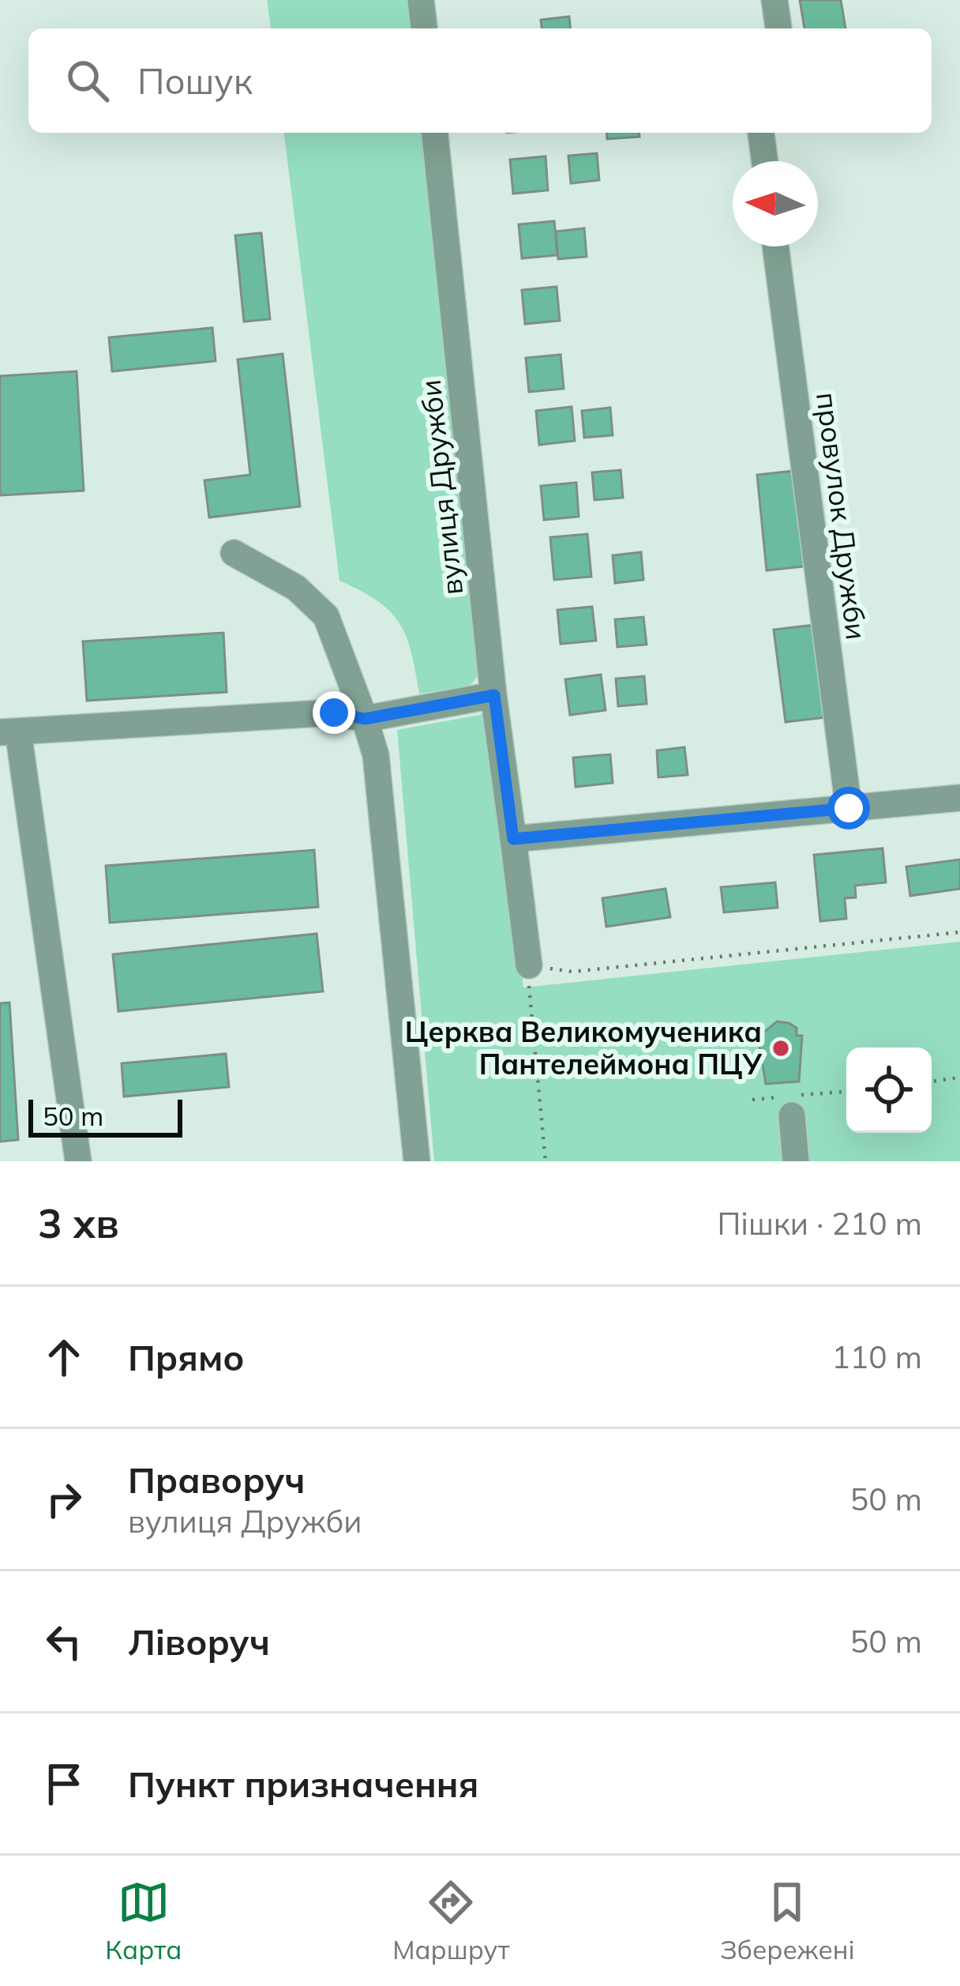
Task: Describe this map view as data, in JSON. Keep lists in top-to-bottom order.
{
  "streets": {
    "street": ["вулиця Дружби", "провулок Дружби"]
  },
  "places": ["Церква Великомученика Пантелеймона ПЦУ"],
  "scale_bar": "50 m",
  "north": "left",
  "page": {
    "search": "Пошук",
    "scale": "50 m",
    "heading": ["3 хв", "Пішки · 210 m"],
    "list": [
      ["Прямо", "110 m"],
      ["Праворуч", "вулиця Дружби", "50 m"],
      ["Ліворуч", "50 m"],
      "Пункт призначення"
    ],
    "nav": ["Карта", "Маршрут", "Збережені"]
  }
}
